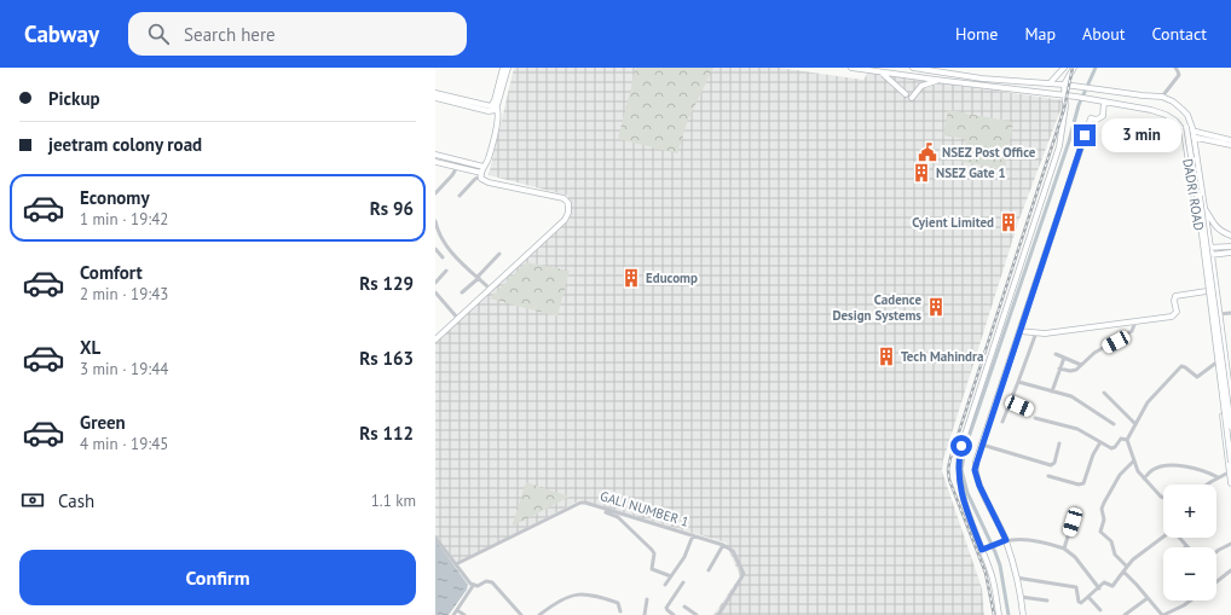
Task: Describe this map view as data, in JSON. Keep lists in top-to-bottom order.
{
  "streets": {
    "street": ["DADRI ROAD", "GALI NUMBER 1"]
  },
  "places": {
    "public building": ["NSEZ Post Office"],
    "building": [
      "NSEZ Gate 1",
      "Cyient Limited",
      "Educomp",
      "Cadence Design Systems",
      "Tech Mahindra"
    ]
  },
  "page": {
    "header": "Cabway",
    "search": "Search here",
    "nav": [
      "Home",
      "Map",
      "About",
      "Contact"
    ],
    "banner": ["Pickup", "jeetram colony road"],
    "bubble": "3 min",
    "list": [
      {
        "name": "Economy",
        "note": "1 min · 19:42",
        "value": "Rs 96"
      },
      {
        "name": "Comfort",
        "note": "2 min · 19:43",
        "value": "Rs 129"
      },
      {
        "name": "XL",
        "note": "3 min · 19:44",
        "value": "Rs 163"
      },
      {
        "name": "Green",
        "note": "4 min · 19:45",
        "value": "Rs 112"
      }
    ],
    "pay": ["Cash", "1.1 km"],
    "map_buttons": ["+", "−"],
    "buttons": "Confirm"
  }
}
